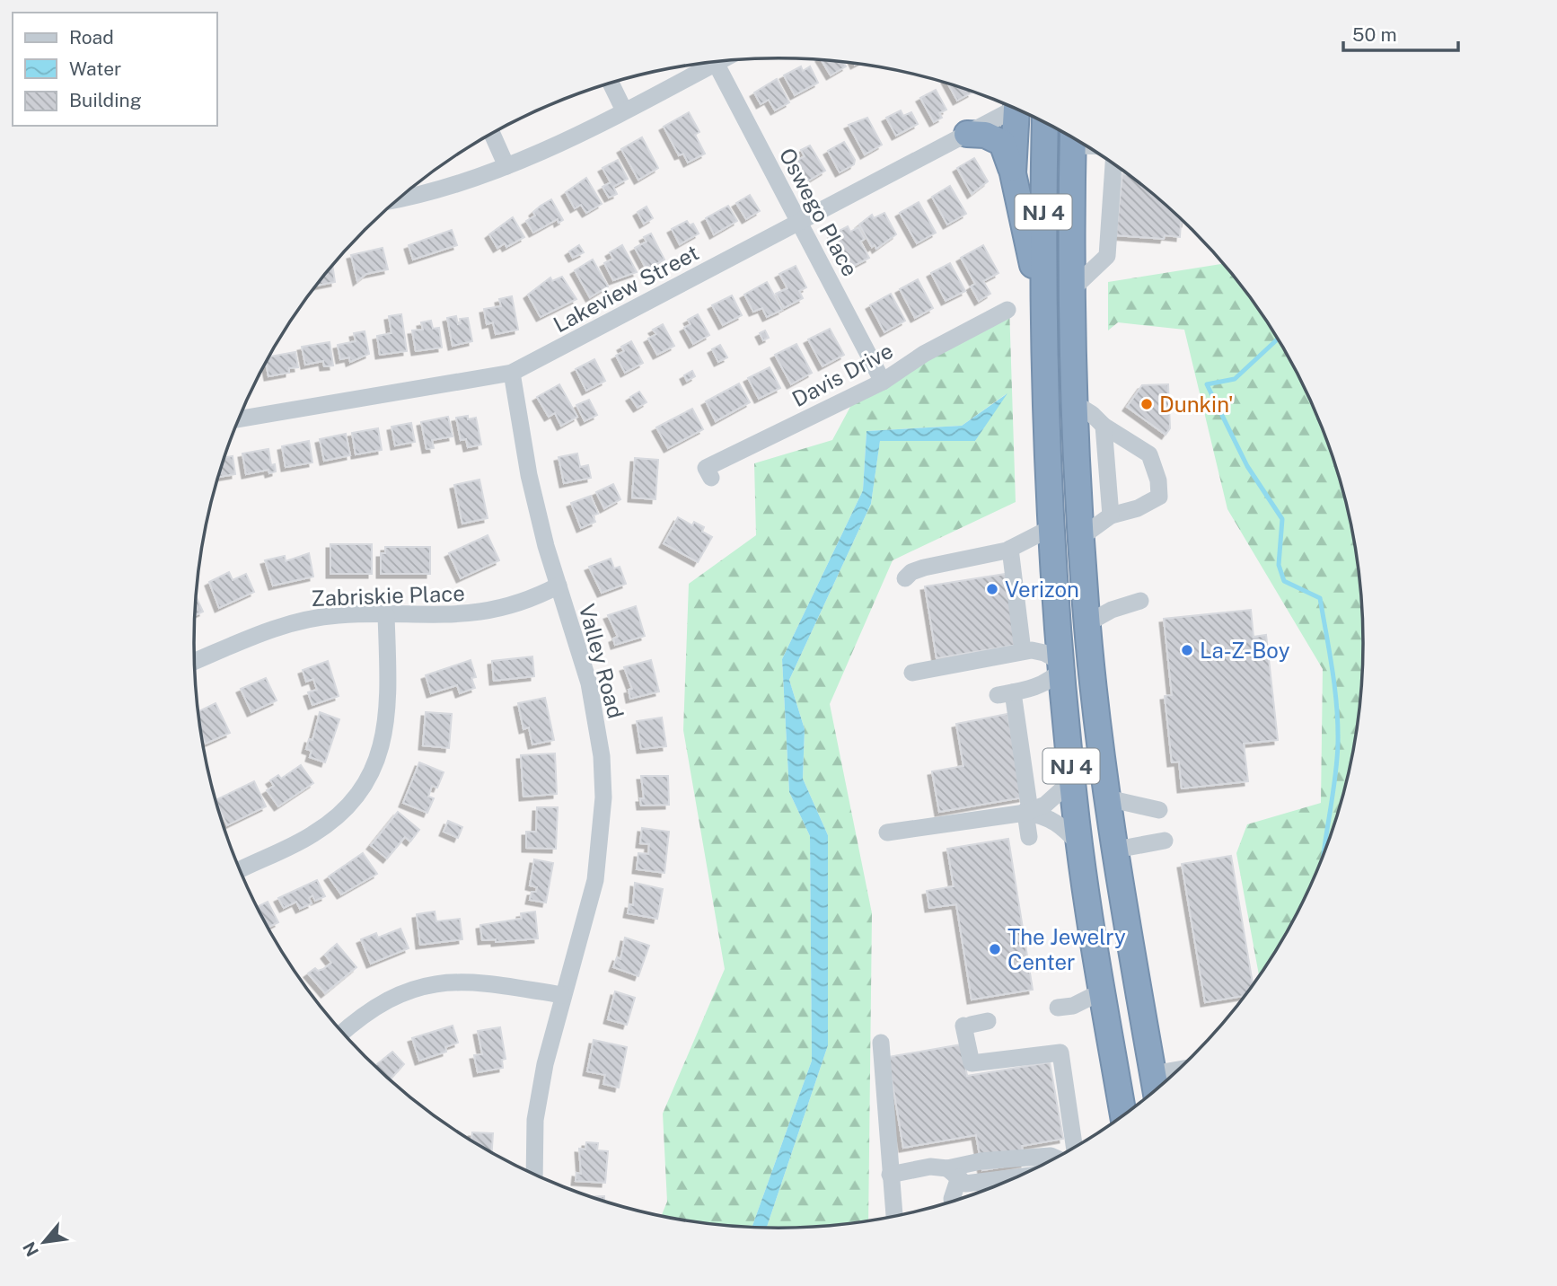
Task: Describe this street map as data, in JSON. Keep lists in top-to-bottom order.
{
  "streets": {
    "highway": ["NJ 4"],
    "street": [
      "Oswego Place",
      "Lakeview Street",
      "Davis Drive",
      "Zabriskie Place",
      "Valley Road"
    ]
  },
  "crossings": [
    ["Oswego Place", "Lakeview Street"],
    ["Oswego Place", "Davis Drive"],
    ["Lakeview Street", "Valley Road"],
    ["Zabriskie Place", "Valley Road"]
  ],
  "places": [
    "Dunkin'",
    "Verizon",
    "La-Z-Boy",
    "The Jewelry Center"
  ],
  "legend": ["Road", "Water", "Building"],
  "scale_bar": "50 m",
  "north": "bottom left"
}
